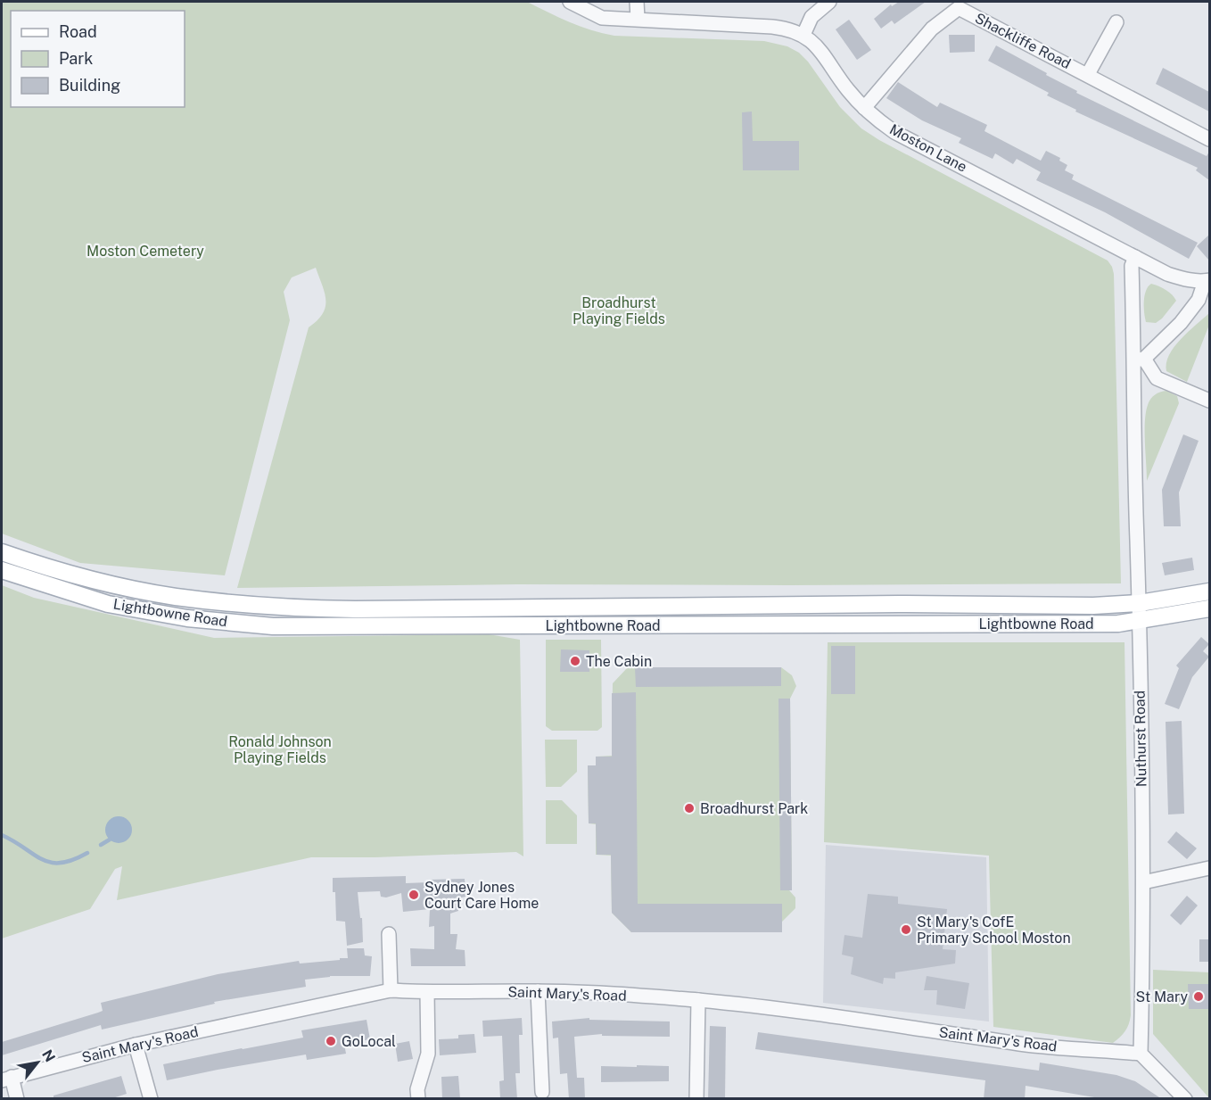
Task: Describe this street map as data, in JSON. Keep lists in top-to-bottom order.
{
  "streets": {
    "main road": ["Lightbowne Road"],
    "street": [
      "Shackliffe Road",
      "Moston Lane",
      "Nuthurst Road",
      "Saint Mary's Road"
    ]
  },
  "crossings": [
    ["Shackliffe Road", "Moston Lane"],
    ["Moston Lane", "Nuthurst Road"],
    ["Lightbowne Road", "Nuthurst Road"],
    ["Nuthurst Road", "Saint Mary's Road"]
  ],
  "parks": ["Moston Cemetery", "Broadhurst Playing Fields", "Ronald Johnson Playing Fields"],
  "places": [
    "The Cabin",
    "Broadhurst Park",
    "Sydney Jones Court Care Home",
    "St Mary's CofE Primary School Moston",
    "St Mary",
    "GoLocal"
  ],
  "legend": ["Road", "Park", "Building"],
  "north": "top right"
}
